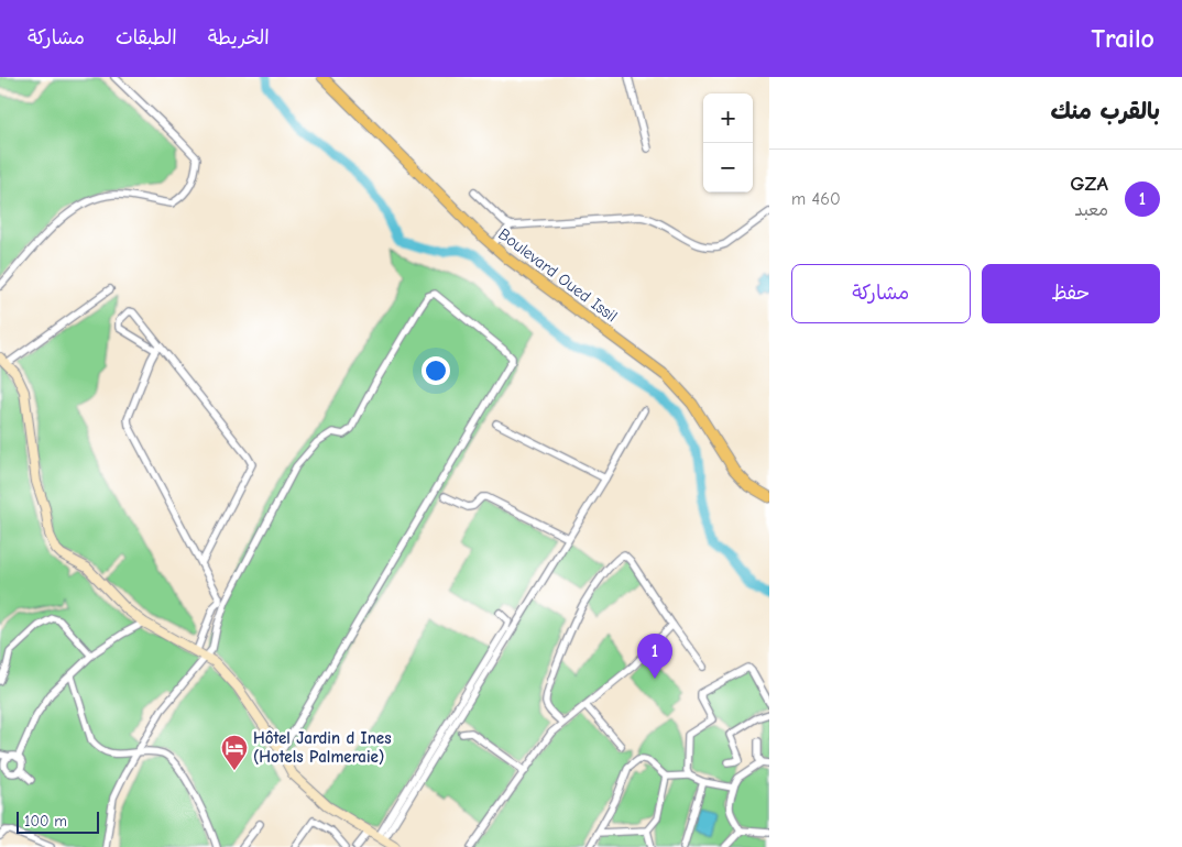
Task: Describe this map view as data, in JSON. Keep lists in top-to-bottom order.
{
  "streets": {
    "main road": ["Boulevard Oued Issil"]
  },
  "places": {
    "hotel": ["Hôtel Jardin d Ines (Hotels Palmeraie)"]
  },
  "scale_bar": "100 m",
  "page": {
    "header": "Trailo",
    "nav": ["الخريطة", "الطبقات", "مشاركة"],
    "heading": "بالقرب منك",
    "map_buttons": ["+", "−"],
    "list": [
      {
        "mark": "1",
        "name": "GZA",
        "note": "معبد",
        "value": "460 m"
      }
    ],
    "buttons": ["حفظ", "مشاركة"],
    "pins": "1",
    "scale": "100 m"
  }
}
